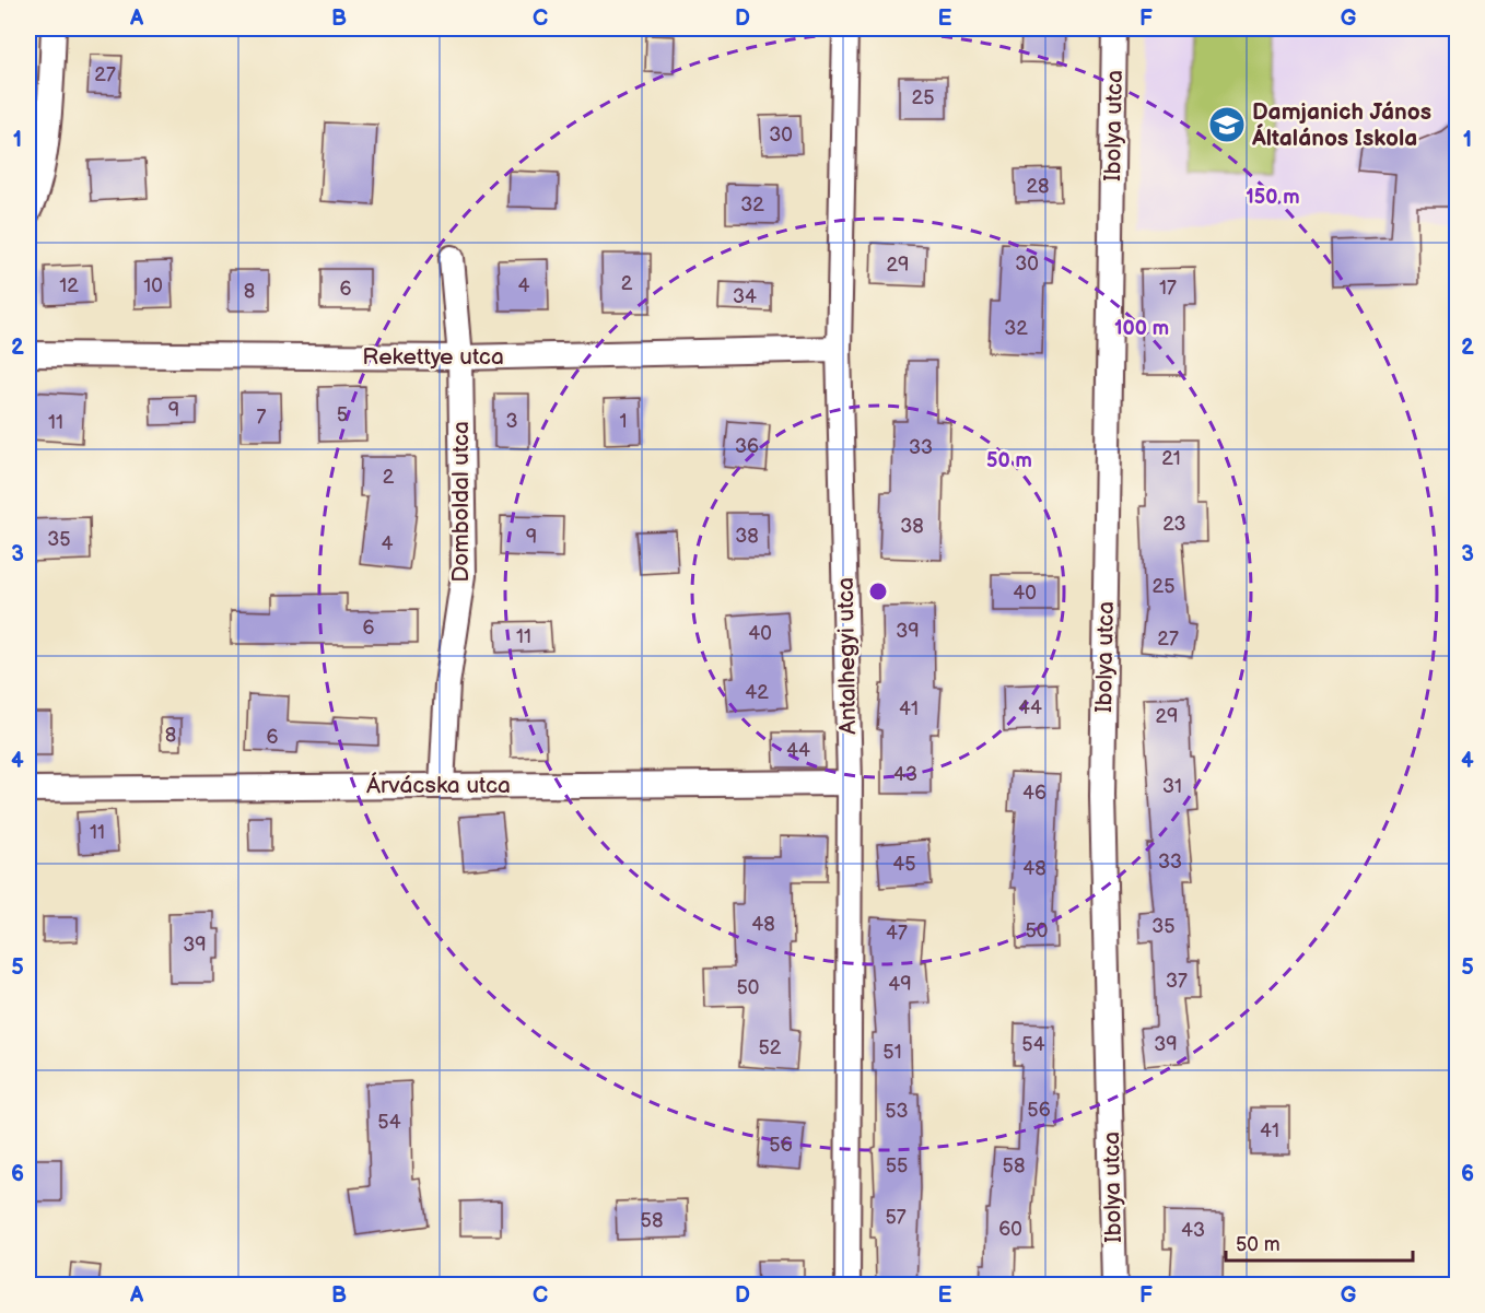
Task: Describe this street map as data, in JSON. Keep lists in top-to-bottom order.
{
  "streets": {
    "street": [
      "Ibolya utca",
      "Rekettye utca",
      "Domboldal utca",
      "Antalhegyi utca",
      "Árvácska utca"
    ]
  },
  "crossings": [
    ["Rekettye utca", "Domboldal utca"],
    ["Rekettye utca", "Antalhegyi utca"],
    ["Domboldal utca", "Árvácska utca"],
    ["Antalhegyi utca", "Árvácska utca"]
  ],
  "places": {
    "school or university": ["Damjanich János Általános Iskola"]
  },
  "house_numbers": [
    "27",
    "25",
    "30",
    "28",
    "32",
    "30",
    "29",
    "2",
    "12",
    "10",
    "4",
    "17",
    "6",
    "8",
    "34",
    "32",
    "9",
    "5",
    "7",
    "3",
    "1",
    "11",
    "36",
    "33",
    "21",
    "2",
    "23",
    "38",
    "38",
    "9",
    "35",
    "4",
    "25",
    "40",
    "6",
    "39",
    "40",
    "11",
    "27",
    "42",
    "44",
    "41",
    "29",
    "8",
    "6",
    "44",
    "43",
    "31",
    "46",
    "11",
    "33",
    "45",
    "48",
    "48",
    "35",
    "50",
    "47",
    "39",
    "37",
    "49",
    "50",
    "54",
    "39",
    "52",
    "51",
    "56",
    "53",
    "54",
    "41",
    "56",
    "55",
    "58",
    "57",
    "58",
    "60",
    "43"
  ],
  "scale_bar": "50 m",
  "grid": {
    "columns": [
      "A",
      "B",
      "C",
      "D",
      "E",
      "F",
      "G"
    ],
    "rows": [
      "1",
      "2",
      "3",
      "4",
      "5",
      "6"
    ]
  },
  "rings": ["150 m", "100 m", "50 m"]
}
